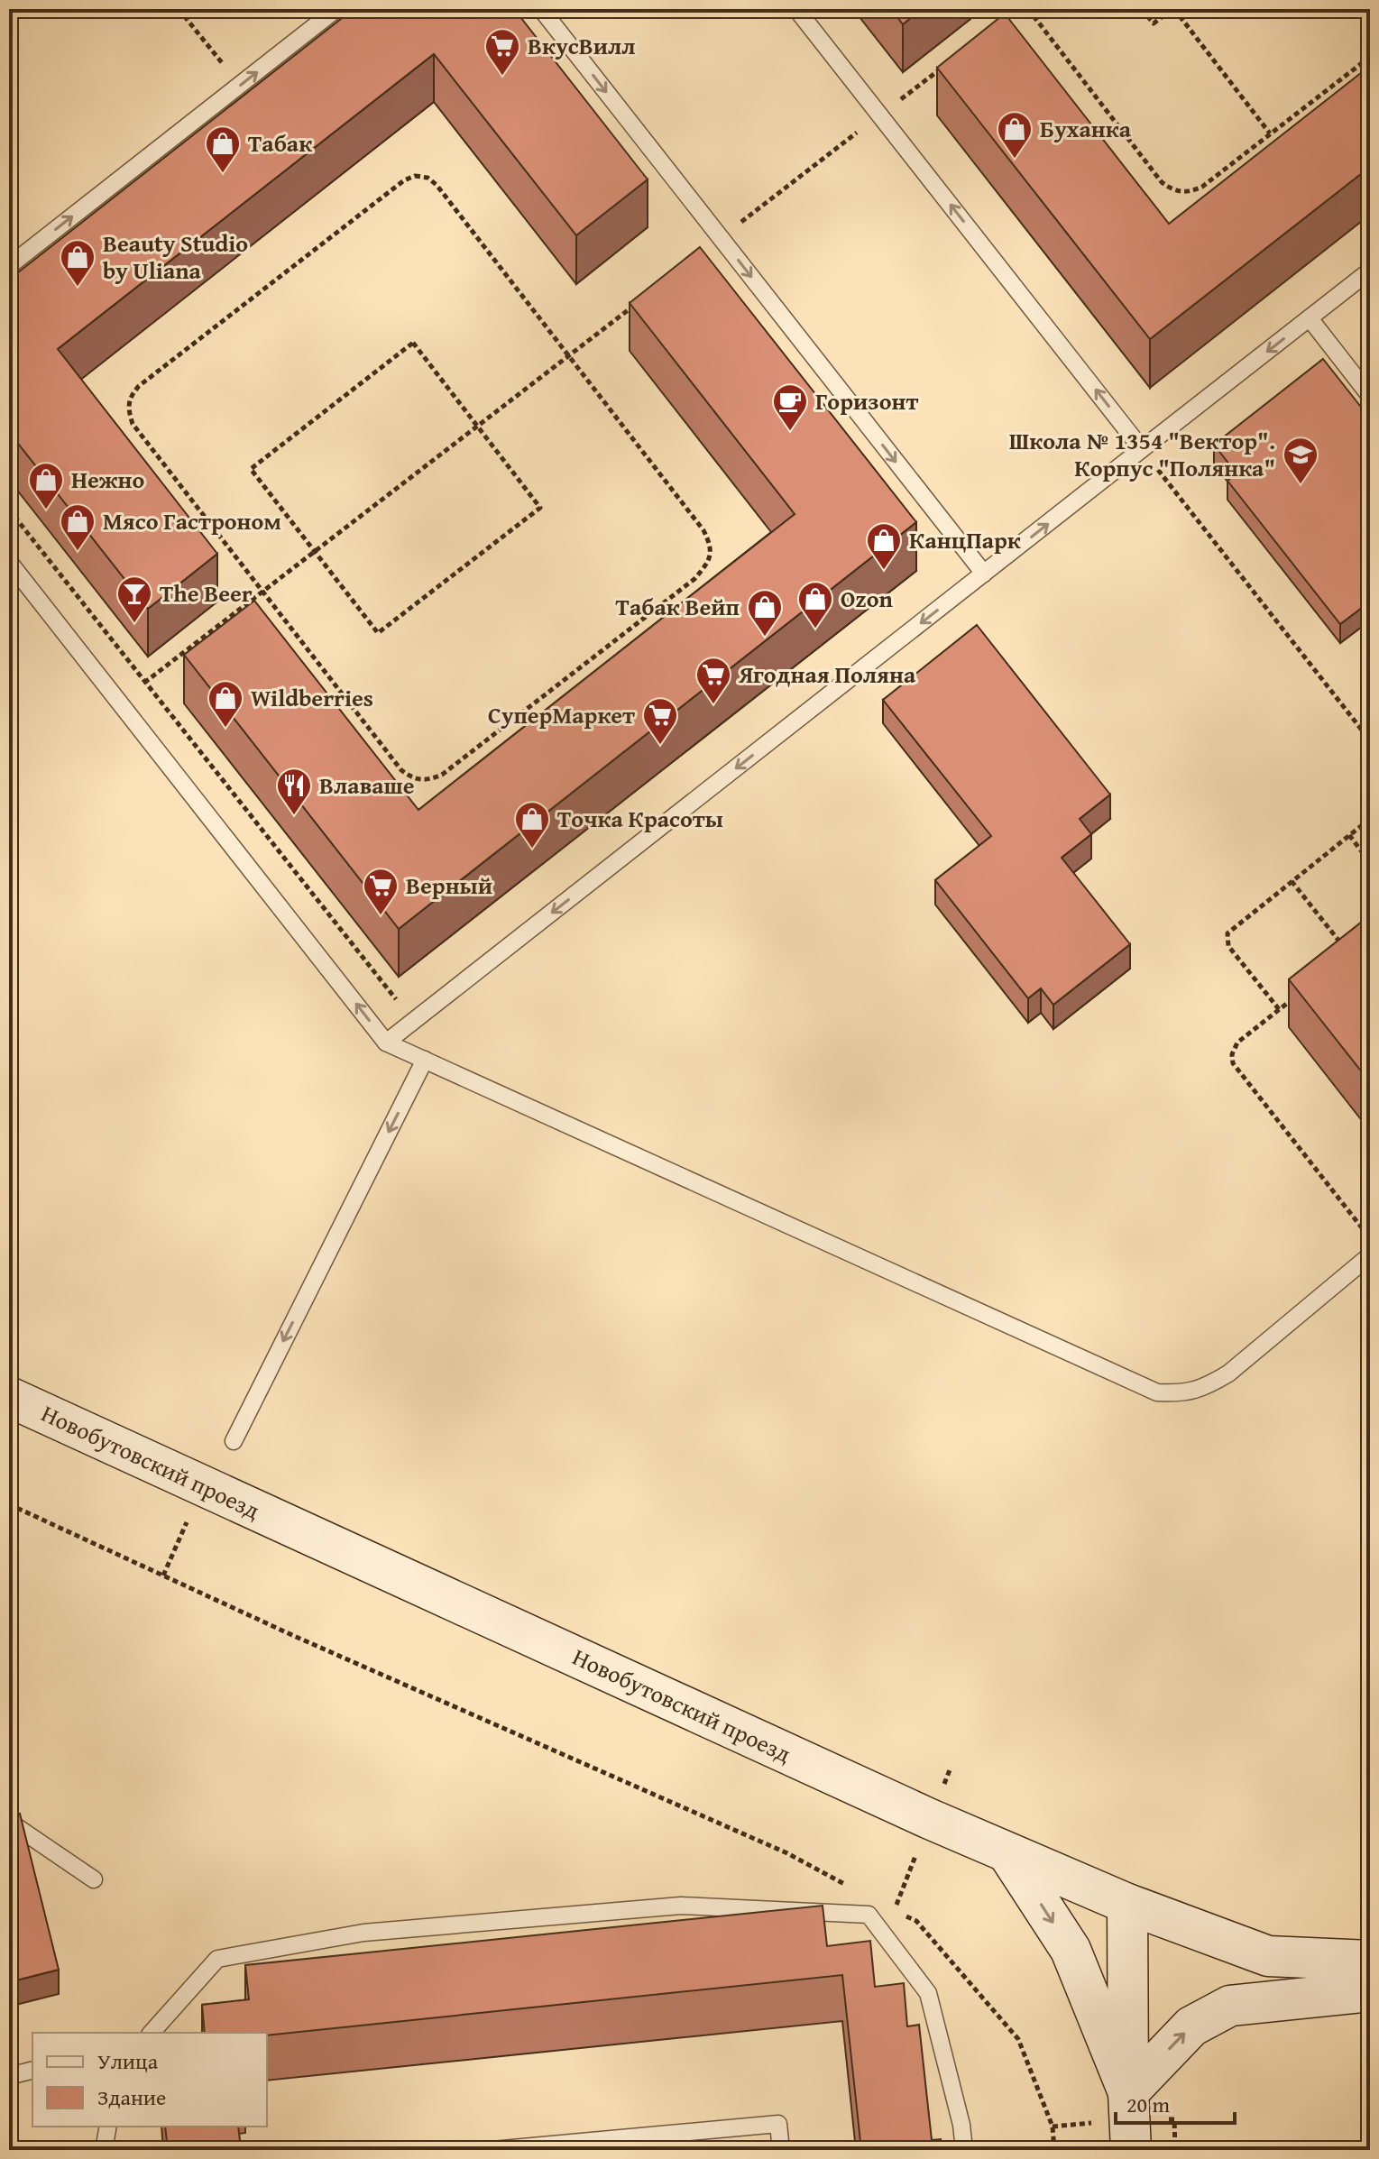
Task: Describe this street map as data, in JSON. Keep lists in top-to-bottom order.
{
  "streets": {
    "street": ["Новобутовский проезд"]
  },
  "places": {
    "supermarket": [
      "ВкусВилл",
      "Ягодная Поляна",
      "СуперМаркет",
      "Верный"
    ],
    "shop": [
      "Буханка",
      "Табак",
      "Beauty Studio by Uliana",
      "Нежно",
      "Мясо Гастроном",
      "КанцПарк",
      "Ozon",
      "Табак Вейп",
      "Wildberries",
      "Точка Красоты"
    ],
    "cafe": ["Горизонт"],
    "school or university": ["Школа № 1354 \"Вектор\". Корпус \"Полянка\""],
    "bar": ["The Beer"],
    "restaurant": ["Влаваше"]
  },
  "legend": ["Улица", "Здание"],
  "scale_bar": "20 m"
}
